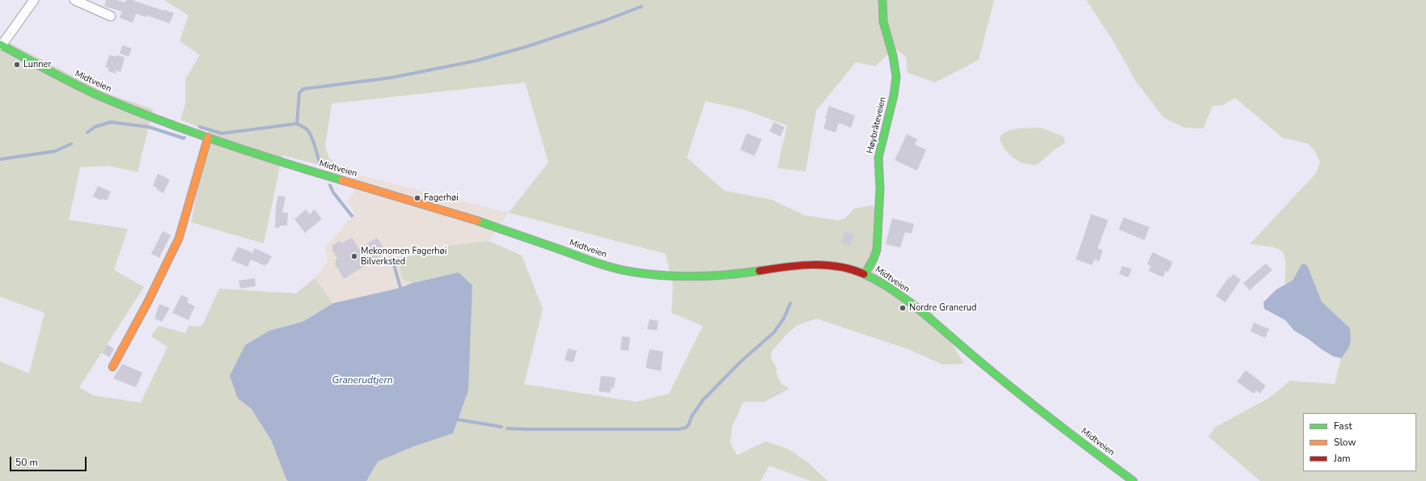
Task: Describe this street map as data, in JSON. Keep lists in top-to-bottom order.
{
  "streets": {
    "main road": ["Midtveien", "Høybråteveien"]
  },
  "crossings": [
    ["Midtveien", "Høybråteveien"]
  ],
  "water": ["Granerudtjern"],
  "places": [
    "Lunner",
    "Fagerhøi",
    "Mekonomen Fagerhøi Bilverksted",
    "Nordre Granerud"
  ],
  "legend": ["Fast", "Slow", "Jam"],
  "scale_bar": "50 m"
}
